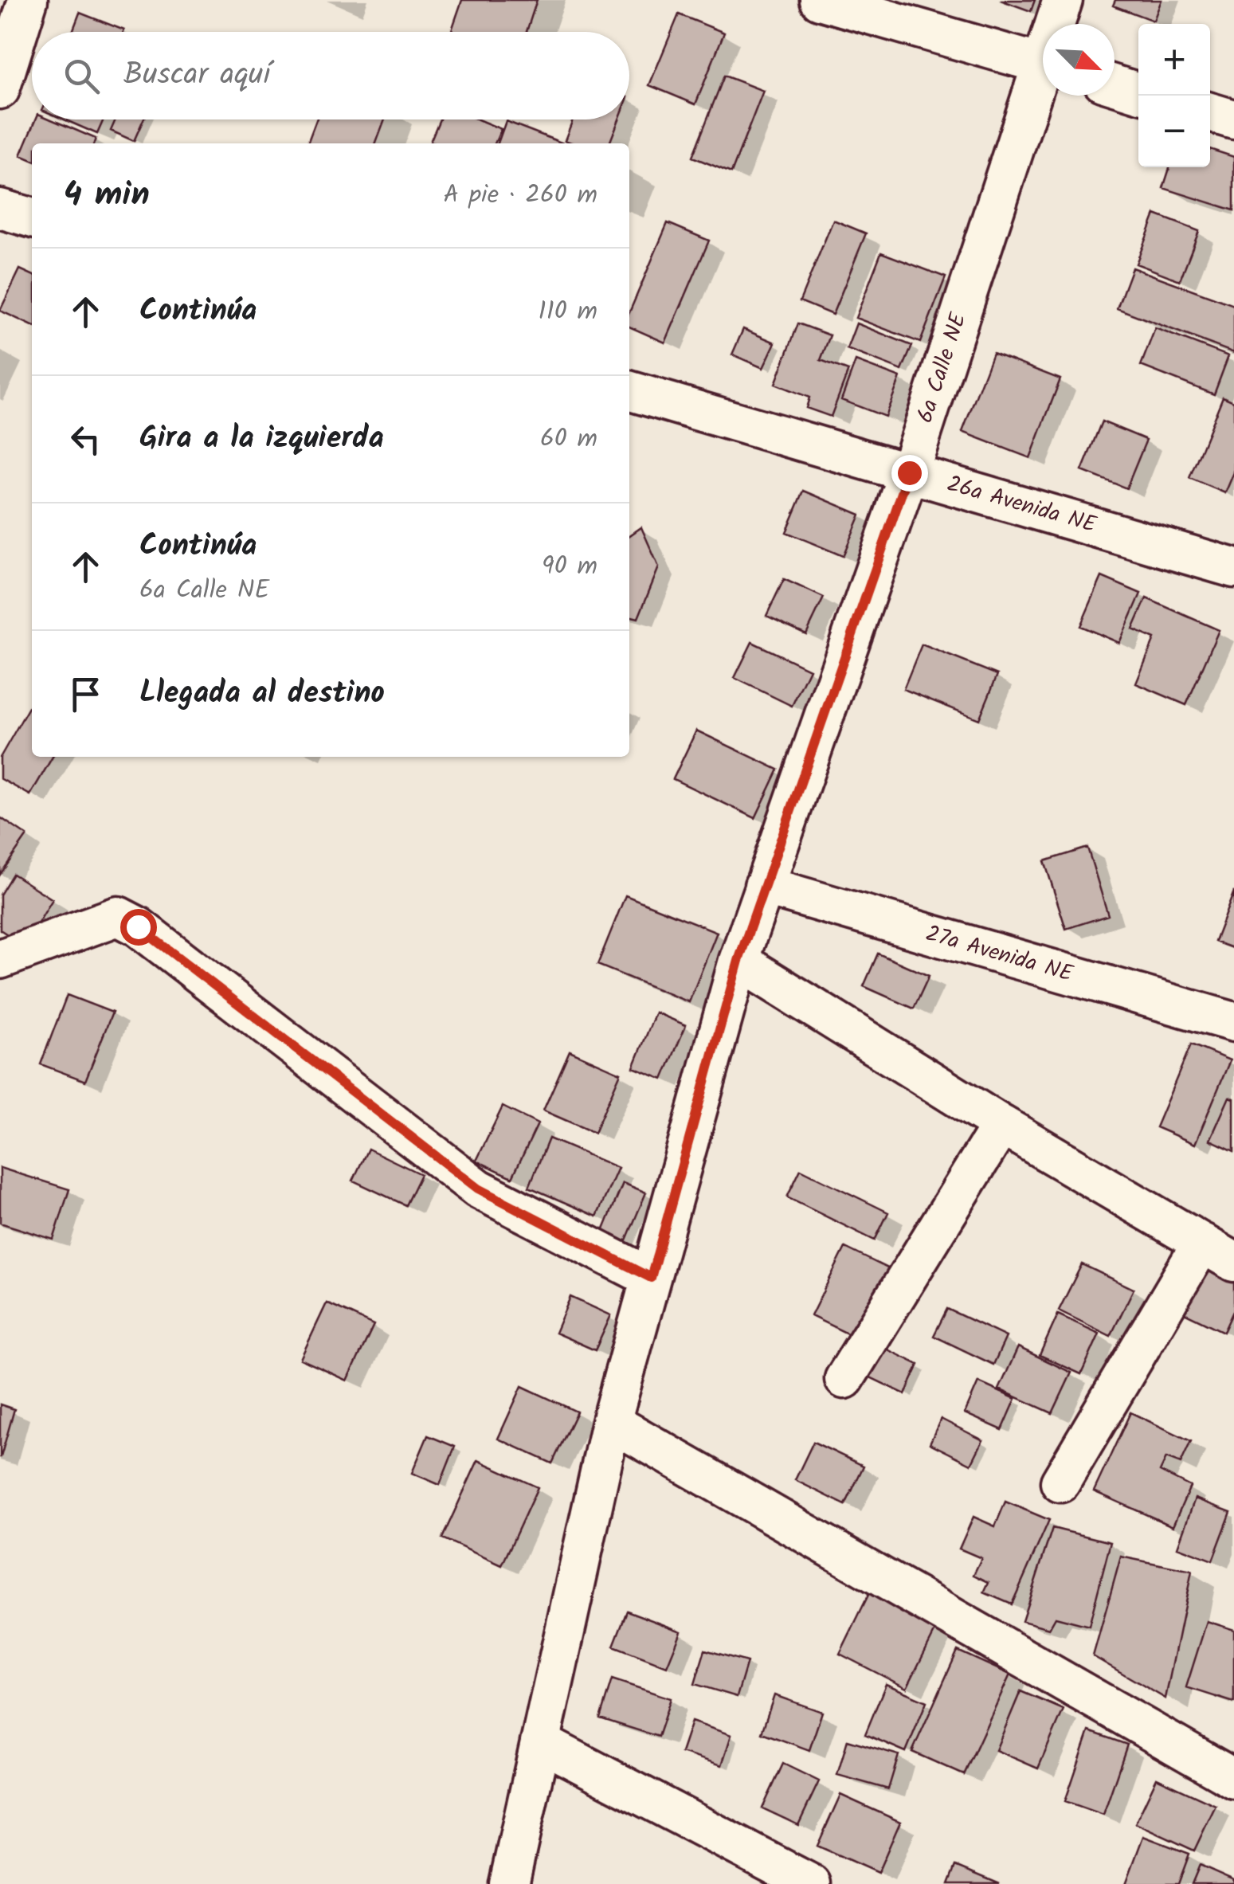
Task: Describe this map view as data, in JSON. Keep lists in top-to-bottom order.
{
  "streets": {
    "street": ["6a Calle NE", "26a Avenida NE", "27a Avenida NE"]
  },
  "crossings": [
    ["6a Calle NE", "26a Avenida NE"],
    ["6a Calle NE", "27a Avenida NE"]
  ],
  "north": "bottom right",
  "page": {
    "map_buttons": ["+", "−"],
    "search": "Buscar aquí",
    "heading": ["4 min", "A pie · 260 m"],
    "list": [
      ["Continúa", "110 m"],
      ["Gira a la izquierda", "60 m"],
      ["Continúa", "6a Calle NE", "90 m"],
      "Llegada al destino"
    ]
  }
}
